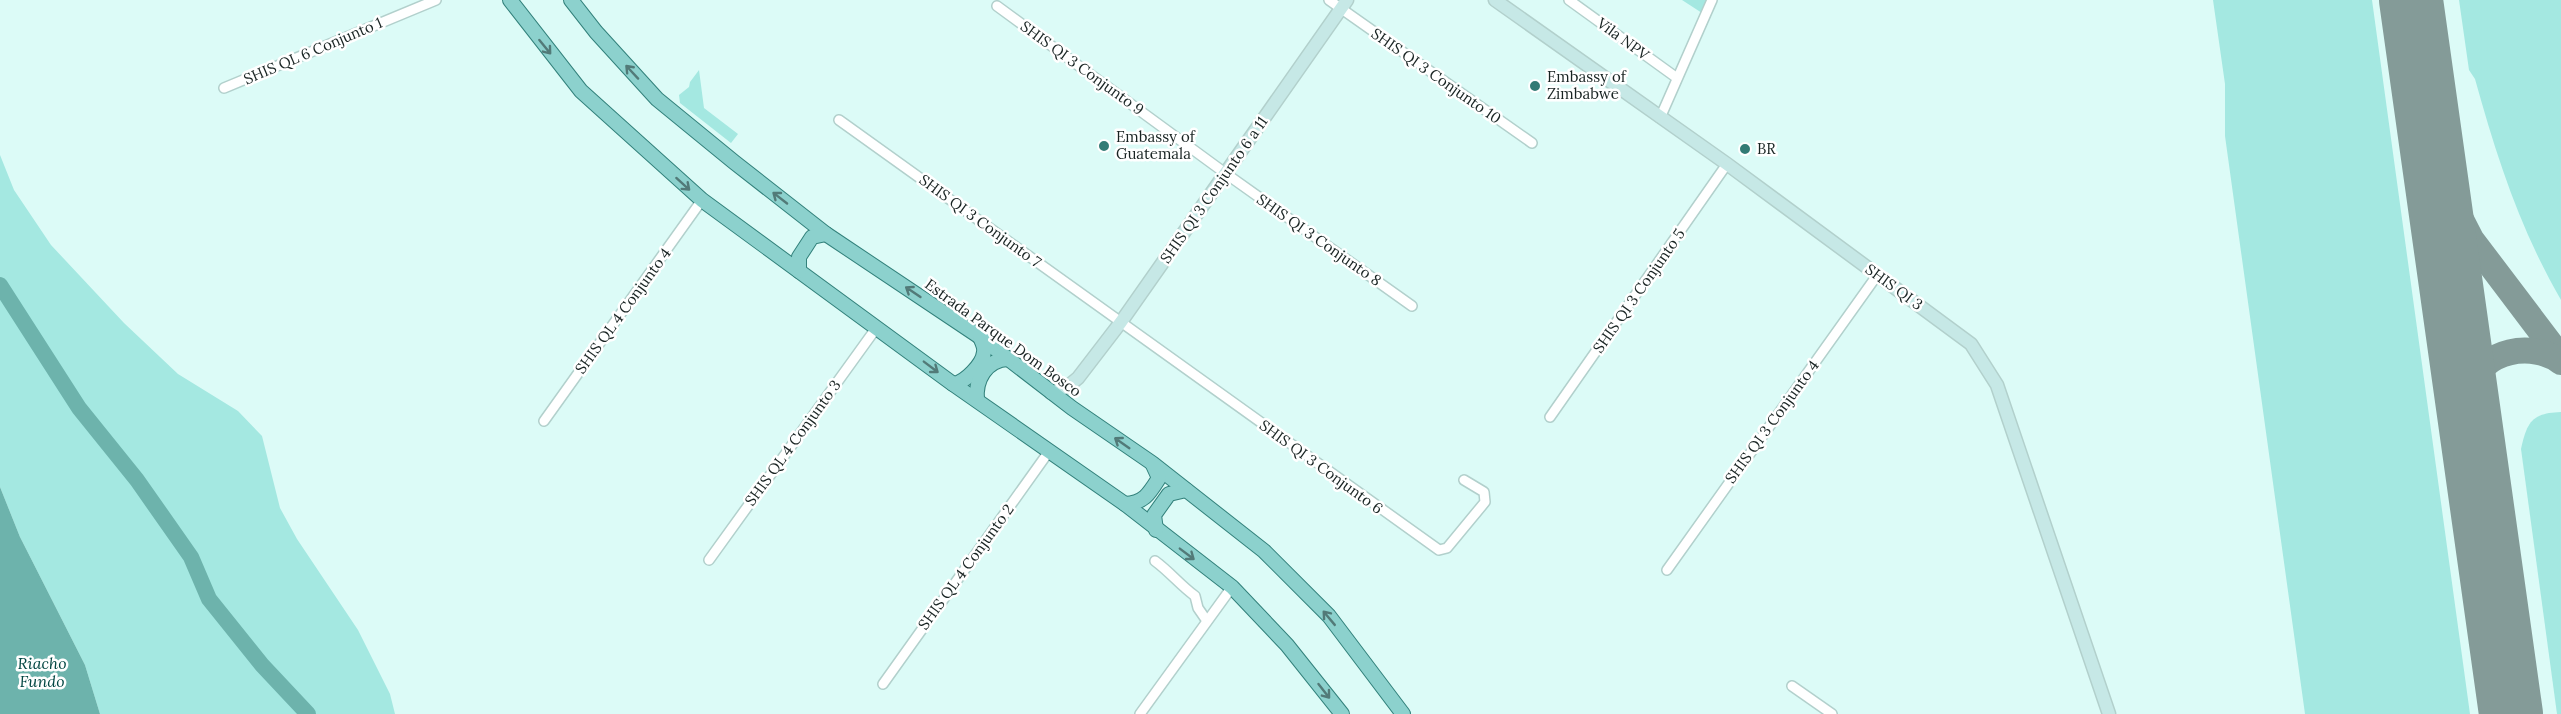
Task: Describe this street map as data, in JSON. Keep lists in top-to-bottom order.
{
  "streets": {
    "main road": ["Estrada Parque Dom Bosco"],
    "street": [
      "Vila NPV",
      "SHIS QL 6 Conjunto 1",
      "SHIS QI 3 Conjunto 9",
      "SHIS QI 3 Conjunto 10",
      "SHIS QI 3 Conjunto 6 a 11",
      "SHIS QI 3 Conjunto 7",
      "SHIS QI 3 Conjunto 8",
      "SHIS QI 3",
      "SHIS QI 3 Conjunto 5",
      "SHIS QL 4 Conjunto 4",
      "SHIS QI 3 Conjunto 4",
      "SHIS QL 4 Conjunto 3",
      "SHIS QI 3 Conjunto 6",
      "SHIS QL 4 Conjunto 2"
    ]
  },
  "crossings": [
    ["SHIS QI 3 Conjunto 9", "SHIS QI 3 Conjunto 6 a 11"],
    ["SHIS QI 3 Conjunto 9", "SHIS QI 3 Conjunto 8"],
    ["SHIS QI 3 Conjunto 10", "SHIS QI 3 Conjunto 6 a 11"],
    ["SHIS QI 3 Conjunto 6 a 11", "SHIS QI 3 Conjunto 7"],
    ["SHIS QI 3 Conjunto 6 a 11", "SHIS QI 3 Conjunto 8"],
    ["SHIS QI 3 Conjunto 6 a 11", "Estrada Parque Dom Bosco"],
    ["SHIS QI 3 Conjunto 6 a 11", "SHIS QI 3 Conjunto 6"],
    ["SHIS QI 3 Conjunto 7", "SHIS QI 3 Conjunto 6"],
    ["SHIS QI 3", "SHIS QI 3 Conjunto 5"],
    ["SHIS QI 3", "SHIS QI 3 Conjunto 4"]
  ],
  "water": ["Riacho Fundo"],
  "places": ["Embassy of Zimbabwe", "Embassy of Guatemala", "BR"]
}
